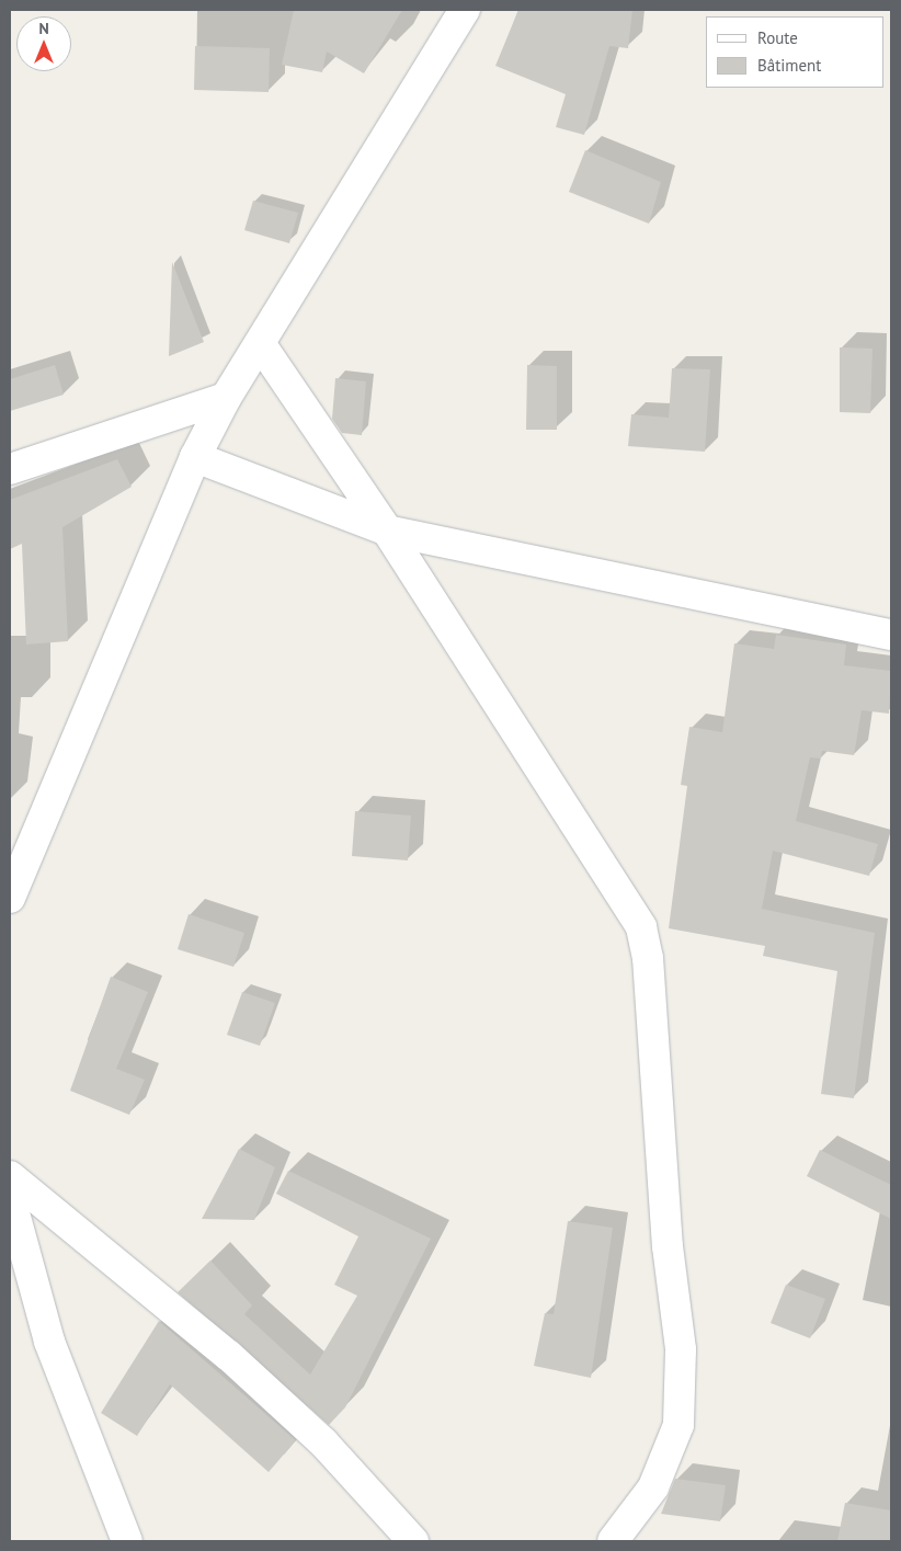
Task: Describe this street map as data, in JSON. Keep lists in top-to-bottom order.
{
  "legend": ["Route", "Bâtiment"],
  "north": "top"
}
